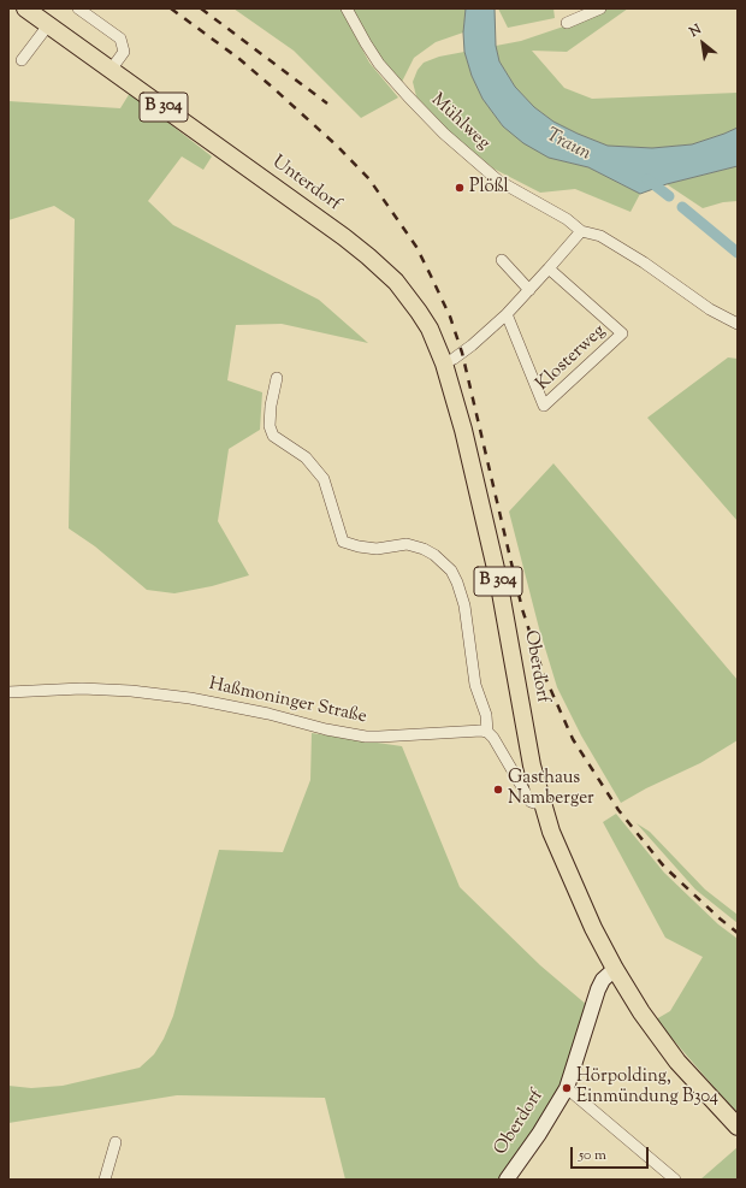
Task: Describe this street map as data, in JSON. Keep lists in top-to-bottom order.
{
  "streets": {
    "main road": ["B 304", "Unterdorf", "Oberdorf"],
    "street": ["Mühlweg", "Klosterweg", "Haßmoninger Straße"]
  },
  "crossings": [
    ["Unterdorf", "Oberdorf"]
  ],
  "water": ["Traun"],
  "places": ["Plößl", "Gasthaus Namberger", "Hörpolding, Einmündung B304"],
  "scale_bar": "50 m",
  "north": "top left"
}
